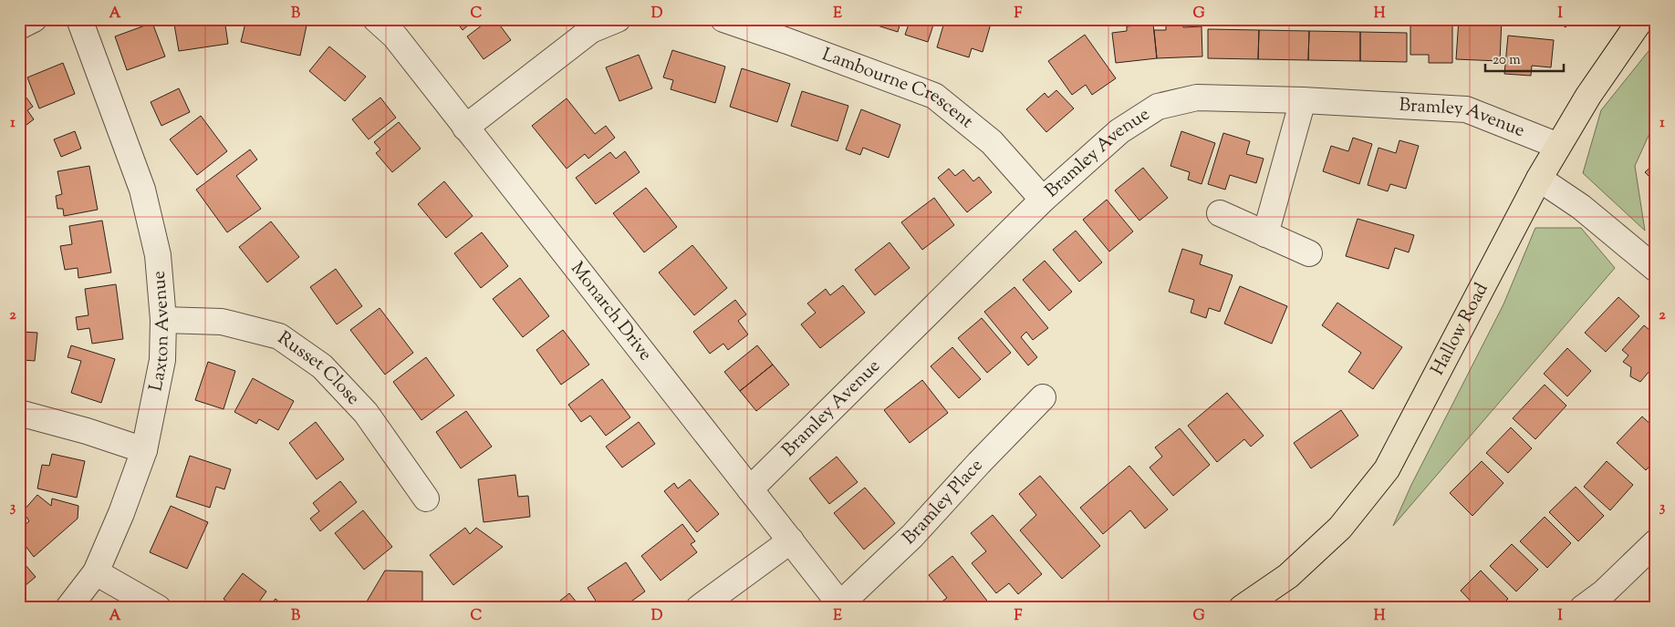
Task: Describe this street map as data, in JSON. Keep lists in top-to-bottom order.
{
  "streets": {
    "main road": ["Hallow Road"],
    "street": [
      "Lambourne Crescent",
      "Bramley Avenue",
      "Monarch Drive",
      "Laxton Avenue",
      "Russet Close",
      "Bramley Place"
    ]
  },
  "crossings": [
    ["Lambourne Crescent", "Bramley Avenue"],
    ["Bramley Avenue", "Monarch Drive"],
    ["Bramley Avenue", "Hallow Road"],
    ["Monarch Drive", "Bramley Place"],
    ["Laxton Avenue", "Russet Close"]
  ],
  "scale_bar": "20 m",
  "grid": {
    "columns": [
      "A",
      "B",
      "C",
      "D",
      "E",
      "F",
      "G",
      "H",
      "I"
    ],
    "rows": ["1", "2", "3"]
  }
}
